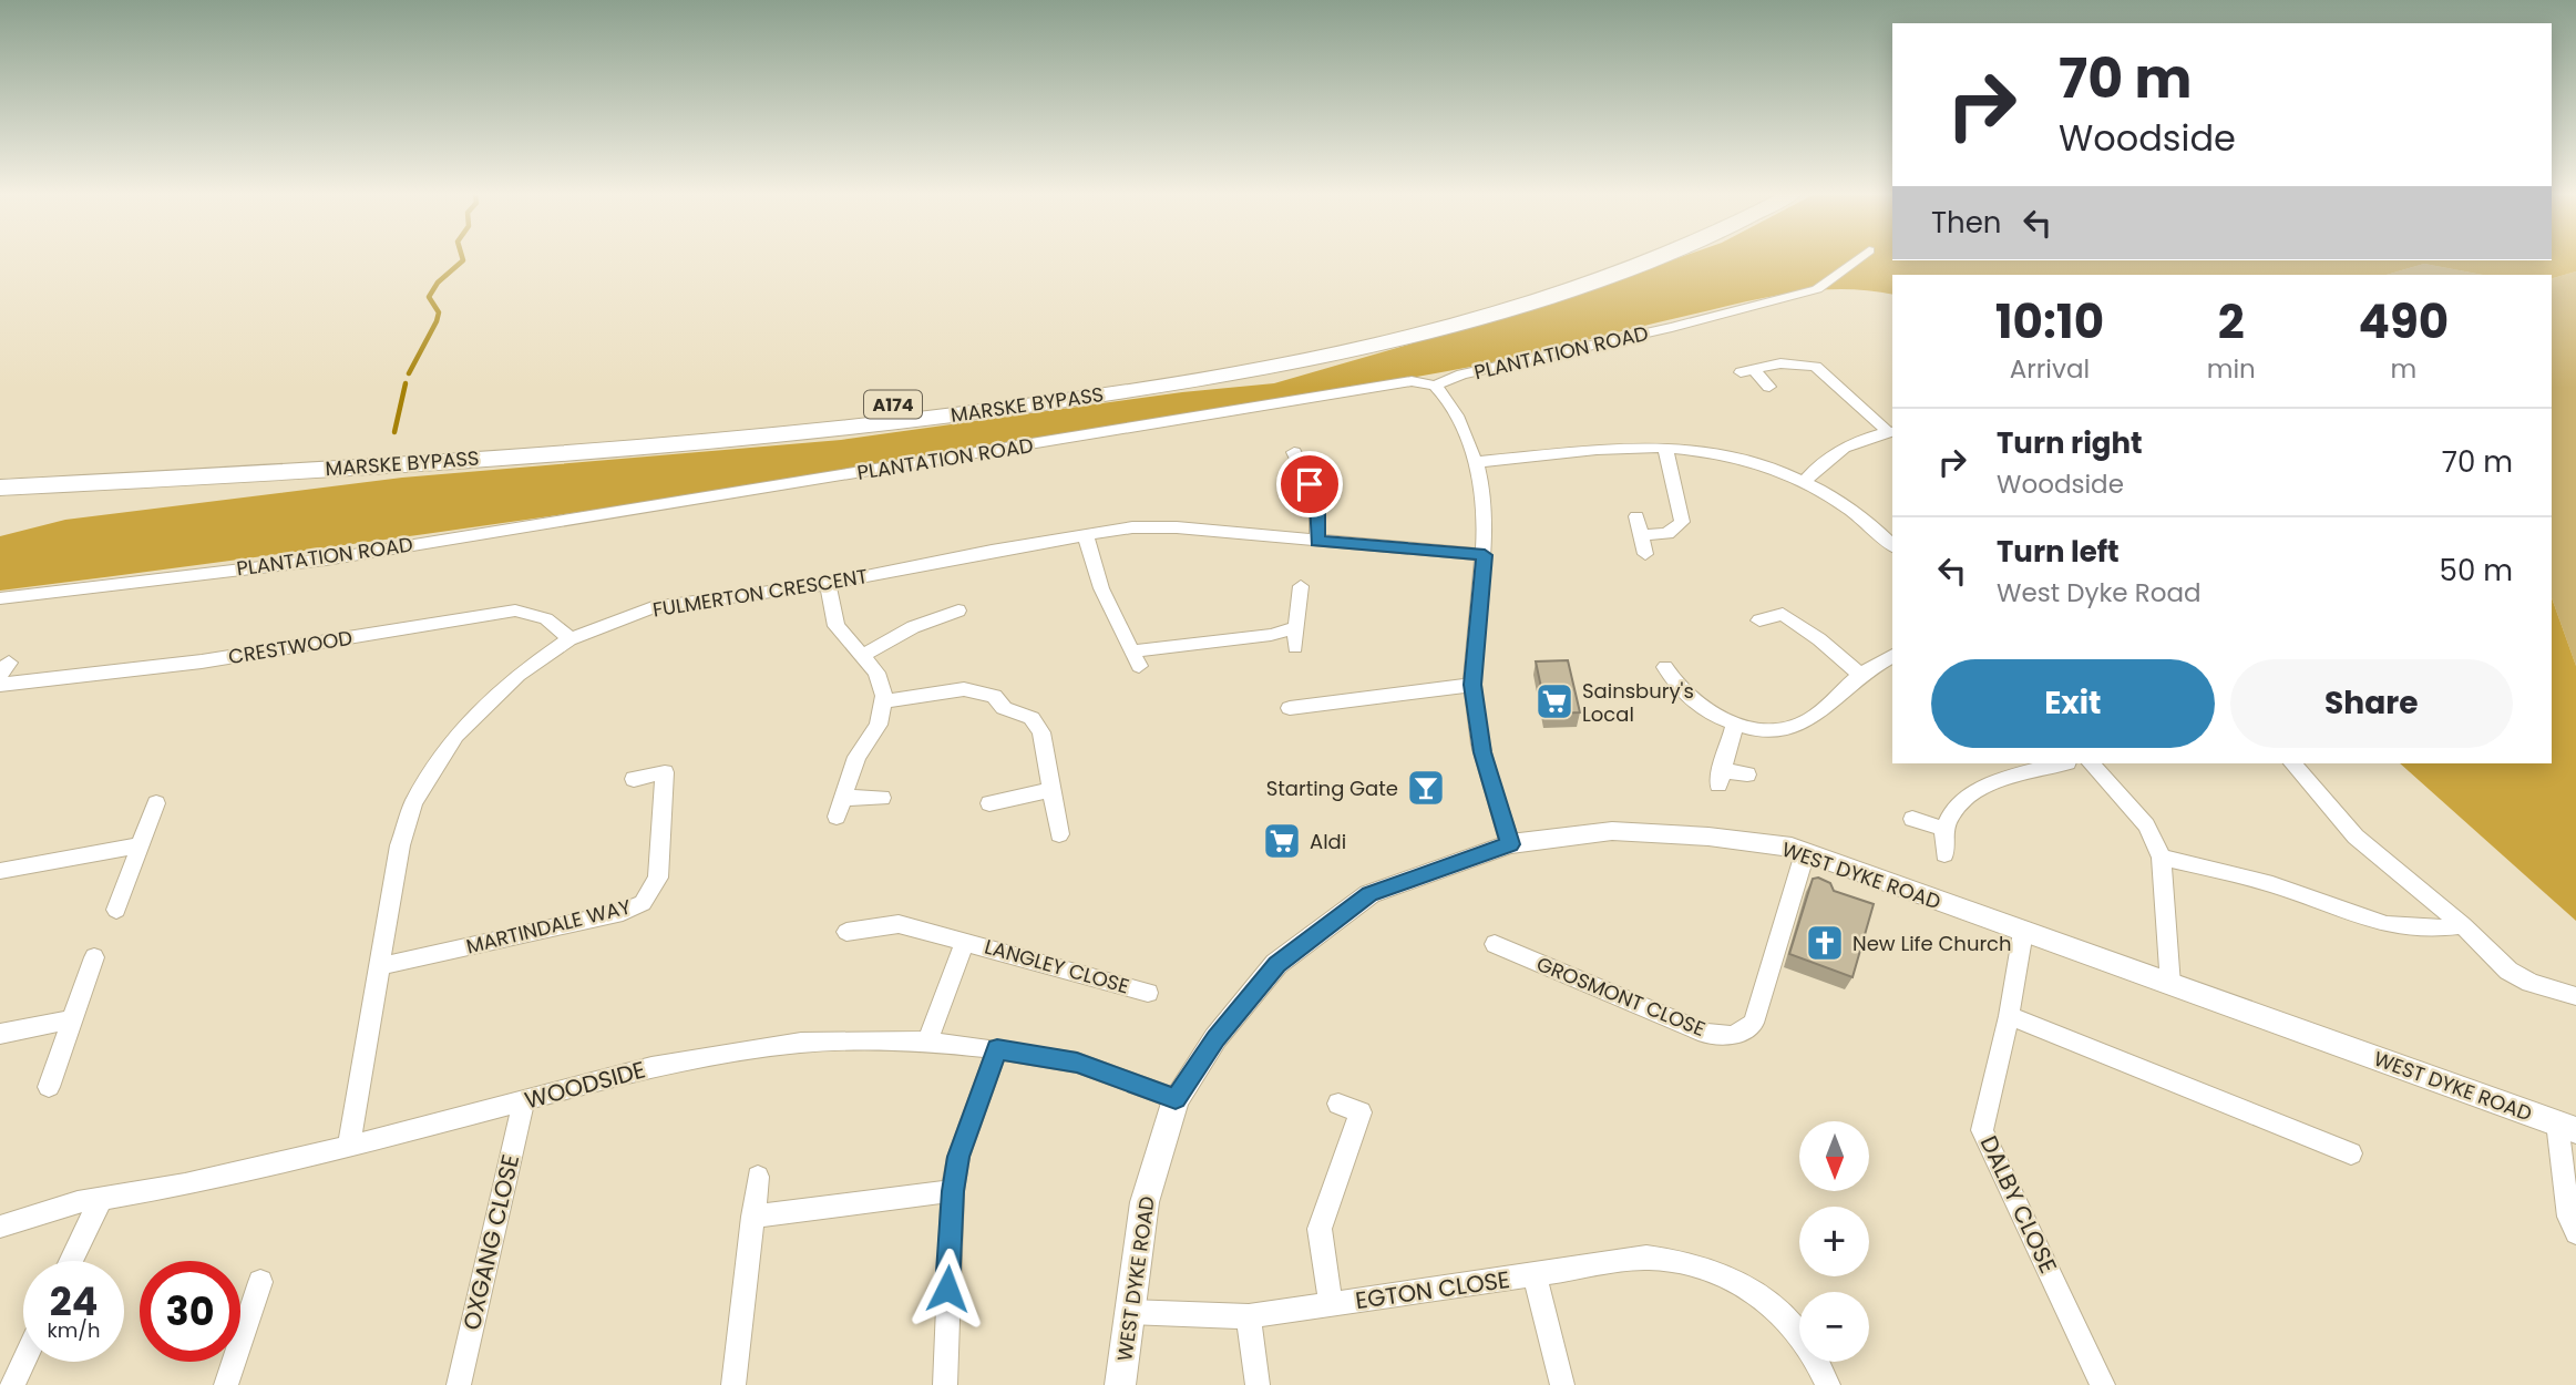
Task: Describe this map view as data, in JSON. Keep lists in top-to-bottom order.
{
  "streets": {
    "main road": ["A174", "MARSKE BYPASS"],
    "street": [
      "PLANTATION ROAD",
      "FULMERTON CRESCENT",
      "CRESTWOOD",
      "WEST DYKE ROAD",
      "MARTINDALE WAY",
      "LANGLEY CLOSE",
      "GROSMONT CLOSE",
      "WOODSIDE",
      "DALBY CLOSE",
      "OXGANG CLOSE",
      "EGTON CLOSE"
    ]
  },
  "crossings": [
    ["FULMERTON CRESCENT", "CRESTWOOD"],
    ["FULMERTON CRESCENT", "MARTINDALE WAY"],
    ["FULMERTON CRESCENT", "WOODSIDE"],
    ["WEST DYKE ROAD", "GROSMONT CLOSE"],
    ["WEST DYKE ROAD", "WOODSIDE"],
    ["WEST DYKE ROAD", "DALBY CLOSE"],
    ["WEST DYKE ROAD", "EGTON CLOSE"],
    ["LANGLEY CLOSE", "WOODSIDE"],
    ["WOODSIDE", "OXGANG CLOSE"]
  ],
  "places": {
    "supermarket": ["Sainsbury's Local", "Aldi"],
    "bar": ["Starting Gate"],
    "church": ["New Life Church"]
  },
  "north": "bottom",
  "page": {
    "turn": ["70 m", "Woodside"],
    "then": "Then",
    "eta": [
      "10:10",
      "Arrival",
      "2",
      "min",
      "490",
      "m"
    ],
    "list": [
      {
        "name": "Turn right",
        "note": "Woodside",
        "value": "70 m"
      },
      {
        "name": "Turn left",
        "note": "West Dyke Road",
        "value": "50 m"
      }
    ],
    "buttons": ["Exit", "Share"],
    "map_buttons": ["+", "−"],
    "speed": "24 km/h",
    "limit": "30"
  }
}
